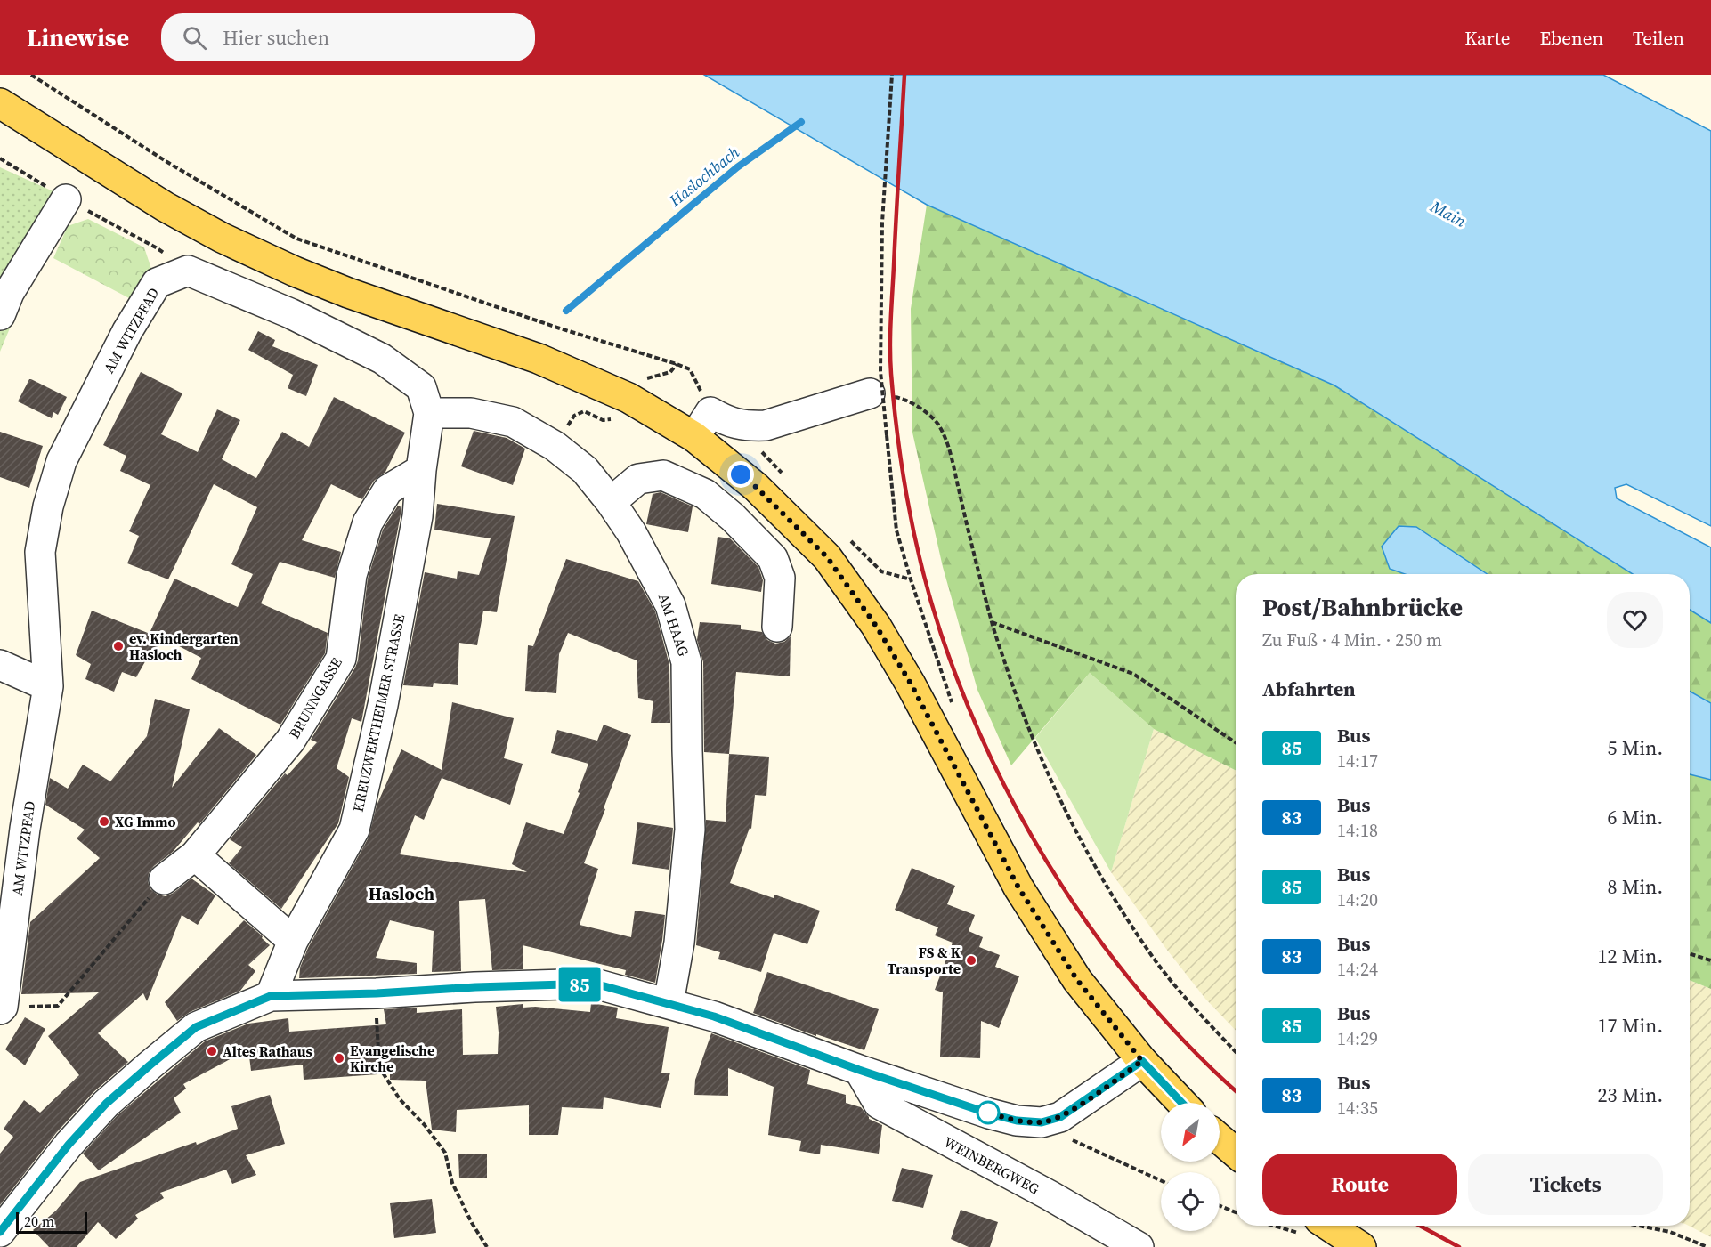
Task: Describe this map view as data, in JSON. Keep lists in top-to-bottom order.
{
  "streets": {
    "street": [
      "AM WITZPFAD",
      "AM HAAG",
      "BRUNNGASSE",
      "KREUZWERTHEIMER STRASSE",
      "WEINBERGWEG"
    ]
  },
  "crossings": [
    ["AM HAAG", "KREUZWERTHEIMER STRASSE"],
    ["BRUNNGASSE", "KREUZWERTHEIMER STRASSE"]
  ],
  "districts": ["Hasloch"],
  "water": ["Haslochbach", "Main"],
  "places": [
    "ev. Kindergarten Hasloch",
    "XG Immo",
    "FS & K Transporte",
    "Altes Rathaus",
    "Evangelische Kirche"
  ],
  "lines": ["bus line 85"],
  "scale_bar": "20 m",
  "north": "bottom left",
  "page": {
    "header": "Linewise",
    "search": "Hier suchen",
    "nav": ["Karte", "Ebenen", "Teilen"],
    "on_map": "85",
    "heading": [
      ["Post/Bahnbrücke", "Zu Fuß · 4 Min. · 250 m"],
      "Abfahrten"
    ],
    "list": [
      {
        "mark": "85",
        "name": "Bus",
        "note": "14:17",
        "value": "5 Min."
      },
      {
        "mark": "83",
        "name": "Bus",
        "note": "14:18",
        "value": "6 Min."
      },
      {
        "mark": "85",
        "name": "Bus",
        "note": "14:20",
        "value": "8 Min."
      },
      {
        "mark": "83",
        "name": "Bus",
        "note": "14:24",
        "value": "12 Min."
      },
      {
        "mark": "85",
        "name": "Bus",
        "note": "14:29",
        "value": "17 Min."
      },
      {
        "mark": "83",
        "name": "Bus",
        "note": "14:35",
        "value": "23 Min."
      }
    ],
    "buttons": ["Route", "Tickets"],
    "scale": "20 m"
  }
}
